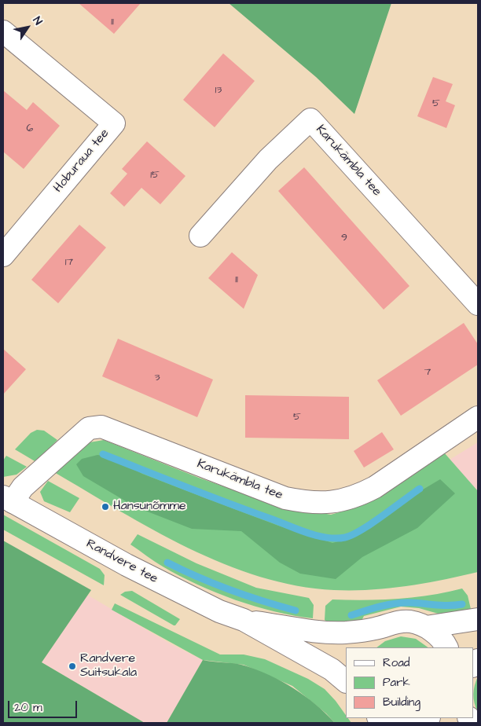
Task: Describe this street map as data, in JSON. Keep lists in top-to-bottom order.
{
  "streets": {
    "street": ["Hoburaua tee", "Karukämbla tee", "Randvere tee"]
  },
  "crossings": [
    ["Karukämbla tee", "Randvere tee"]
  ],
  "places": ["Hansunõmme", "Randvere Suitsukala"],
  "house_numbers": [
    "11",
    "13",
    "5",
    "6",
    "15",
    "9",
    "17",
    "11",
    "7",
    "3",
    "5"
  ],
  "legend": ["Road", "Park", "Building"],
  "scale_bar": "20 m",
  "north": "top right"
}
